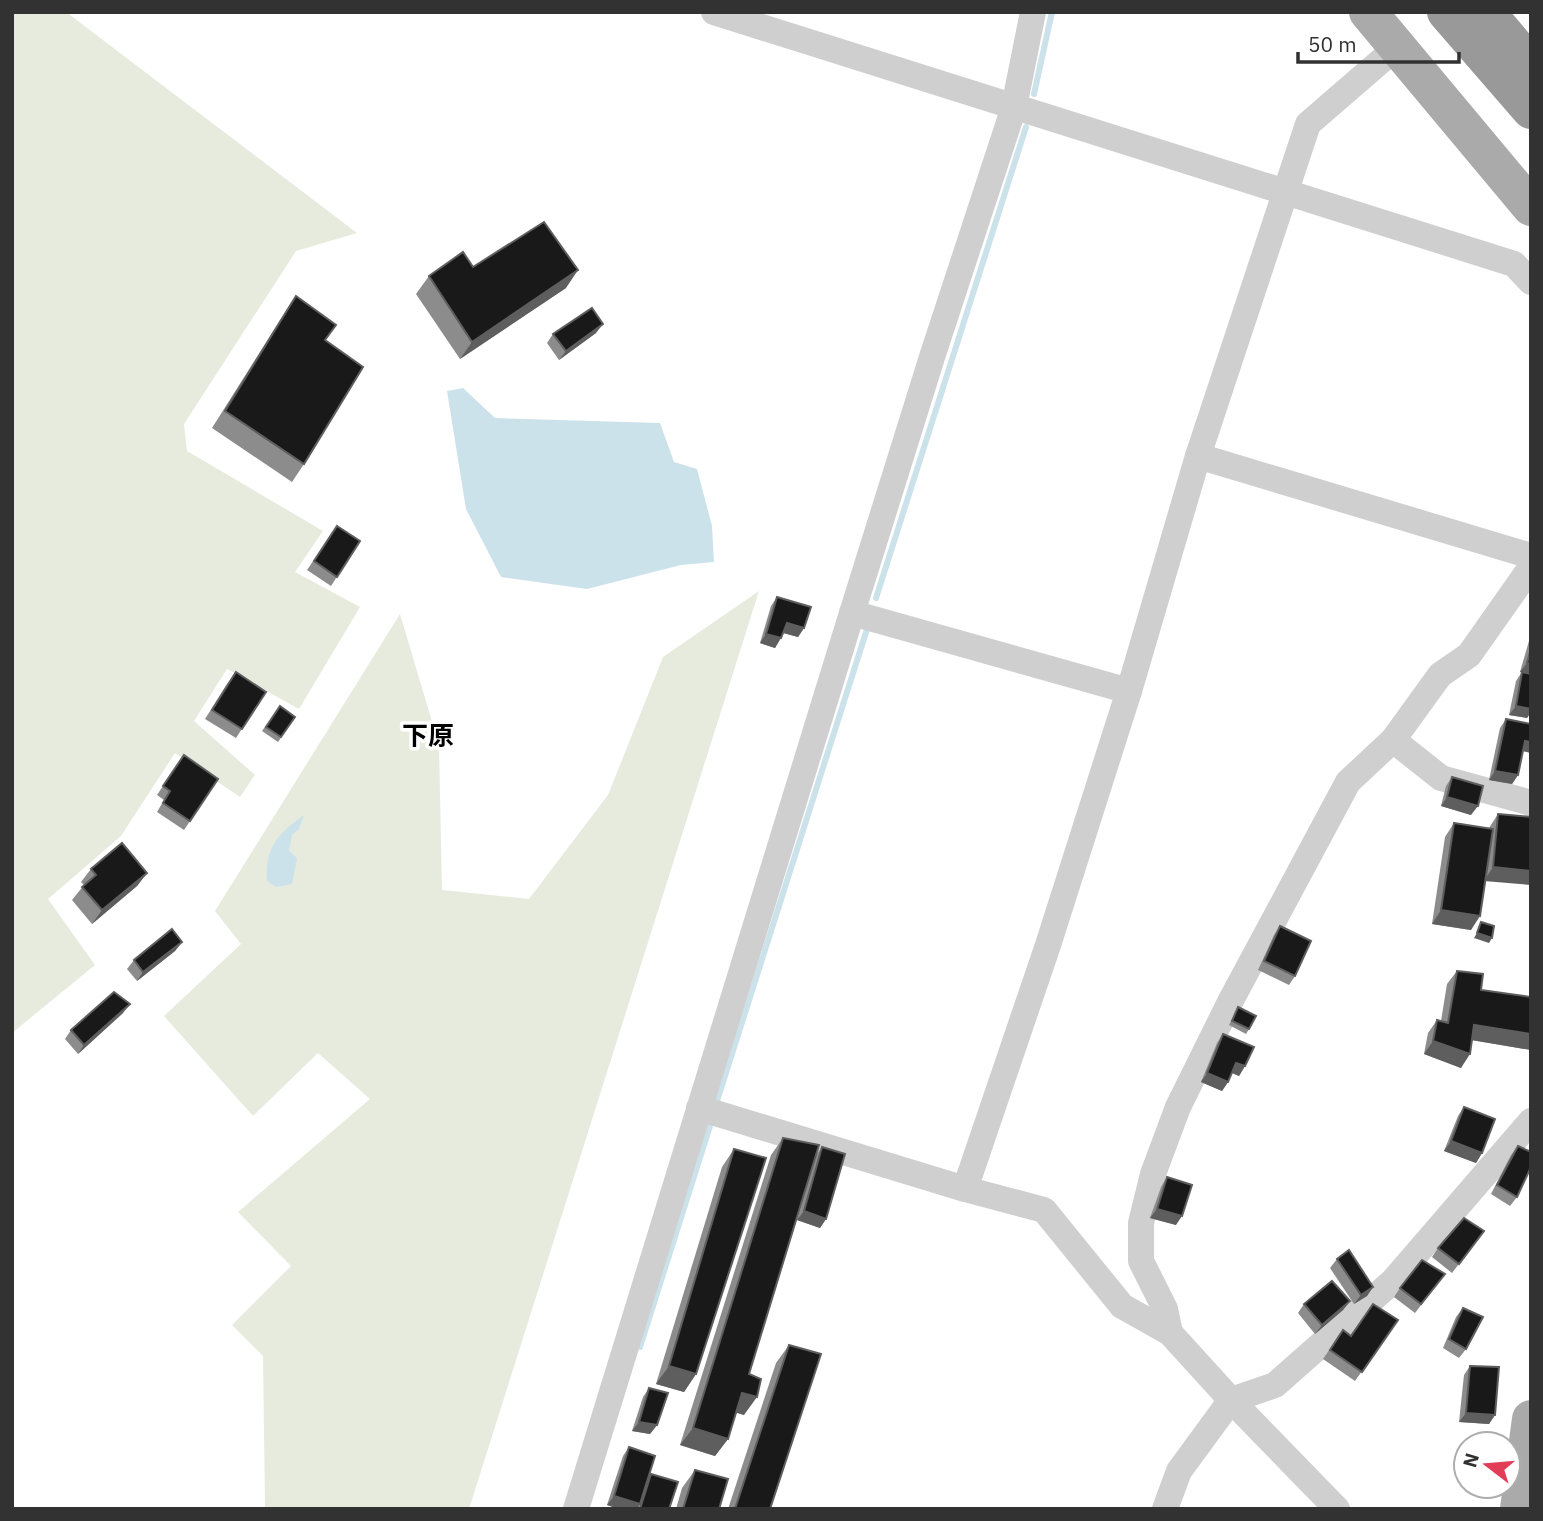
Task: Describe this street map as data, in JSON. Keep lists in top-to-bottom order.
{
  "districts": ["下原"],
  "scale_bar": "50 m",
  "north": "left"
}
